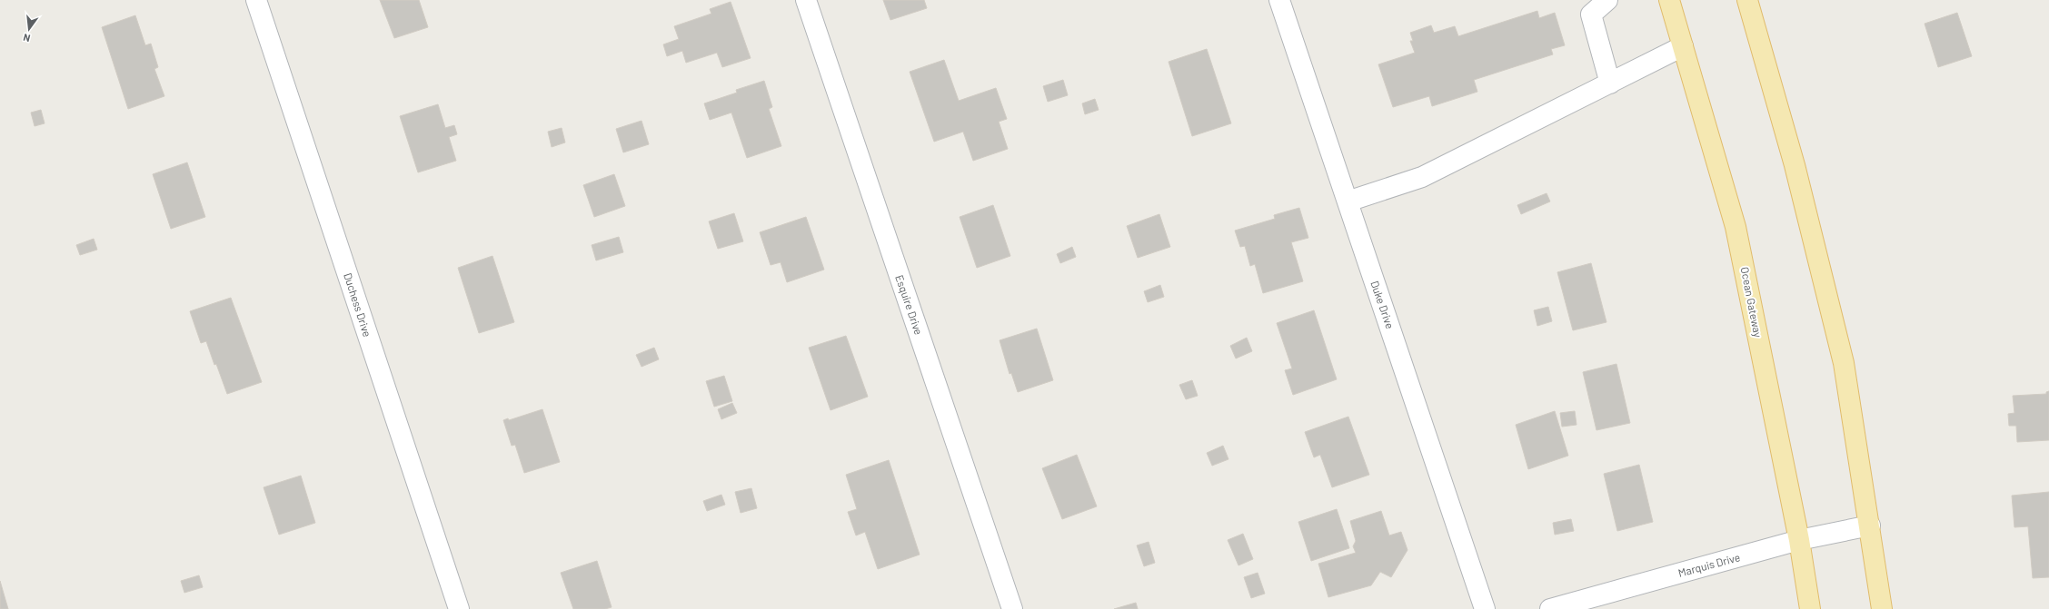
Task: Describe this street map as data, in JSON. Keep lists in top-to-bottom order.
{
  "streets": {
    "main road": ["Ocean Gateway"],
    "street": [
      "Duchess Drive",
      "Esquire Drive",
      "Duke Drive",
      "Marquis Drive"
    ]
  },
  "crossings": [
    ["Ocean Gateway", "Marquis Drive"]
  ],
  "north": "bottom"
}
